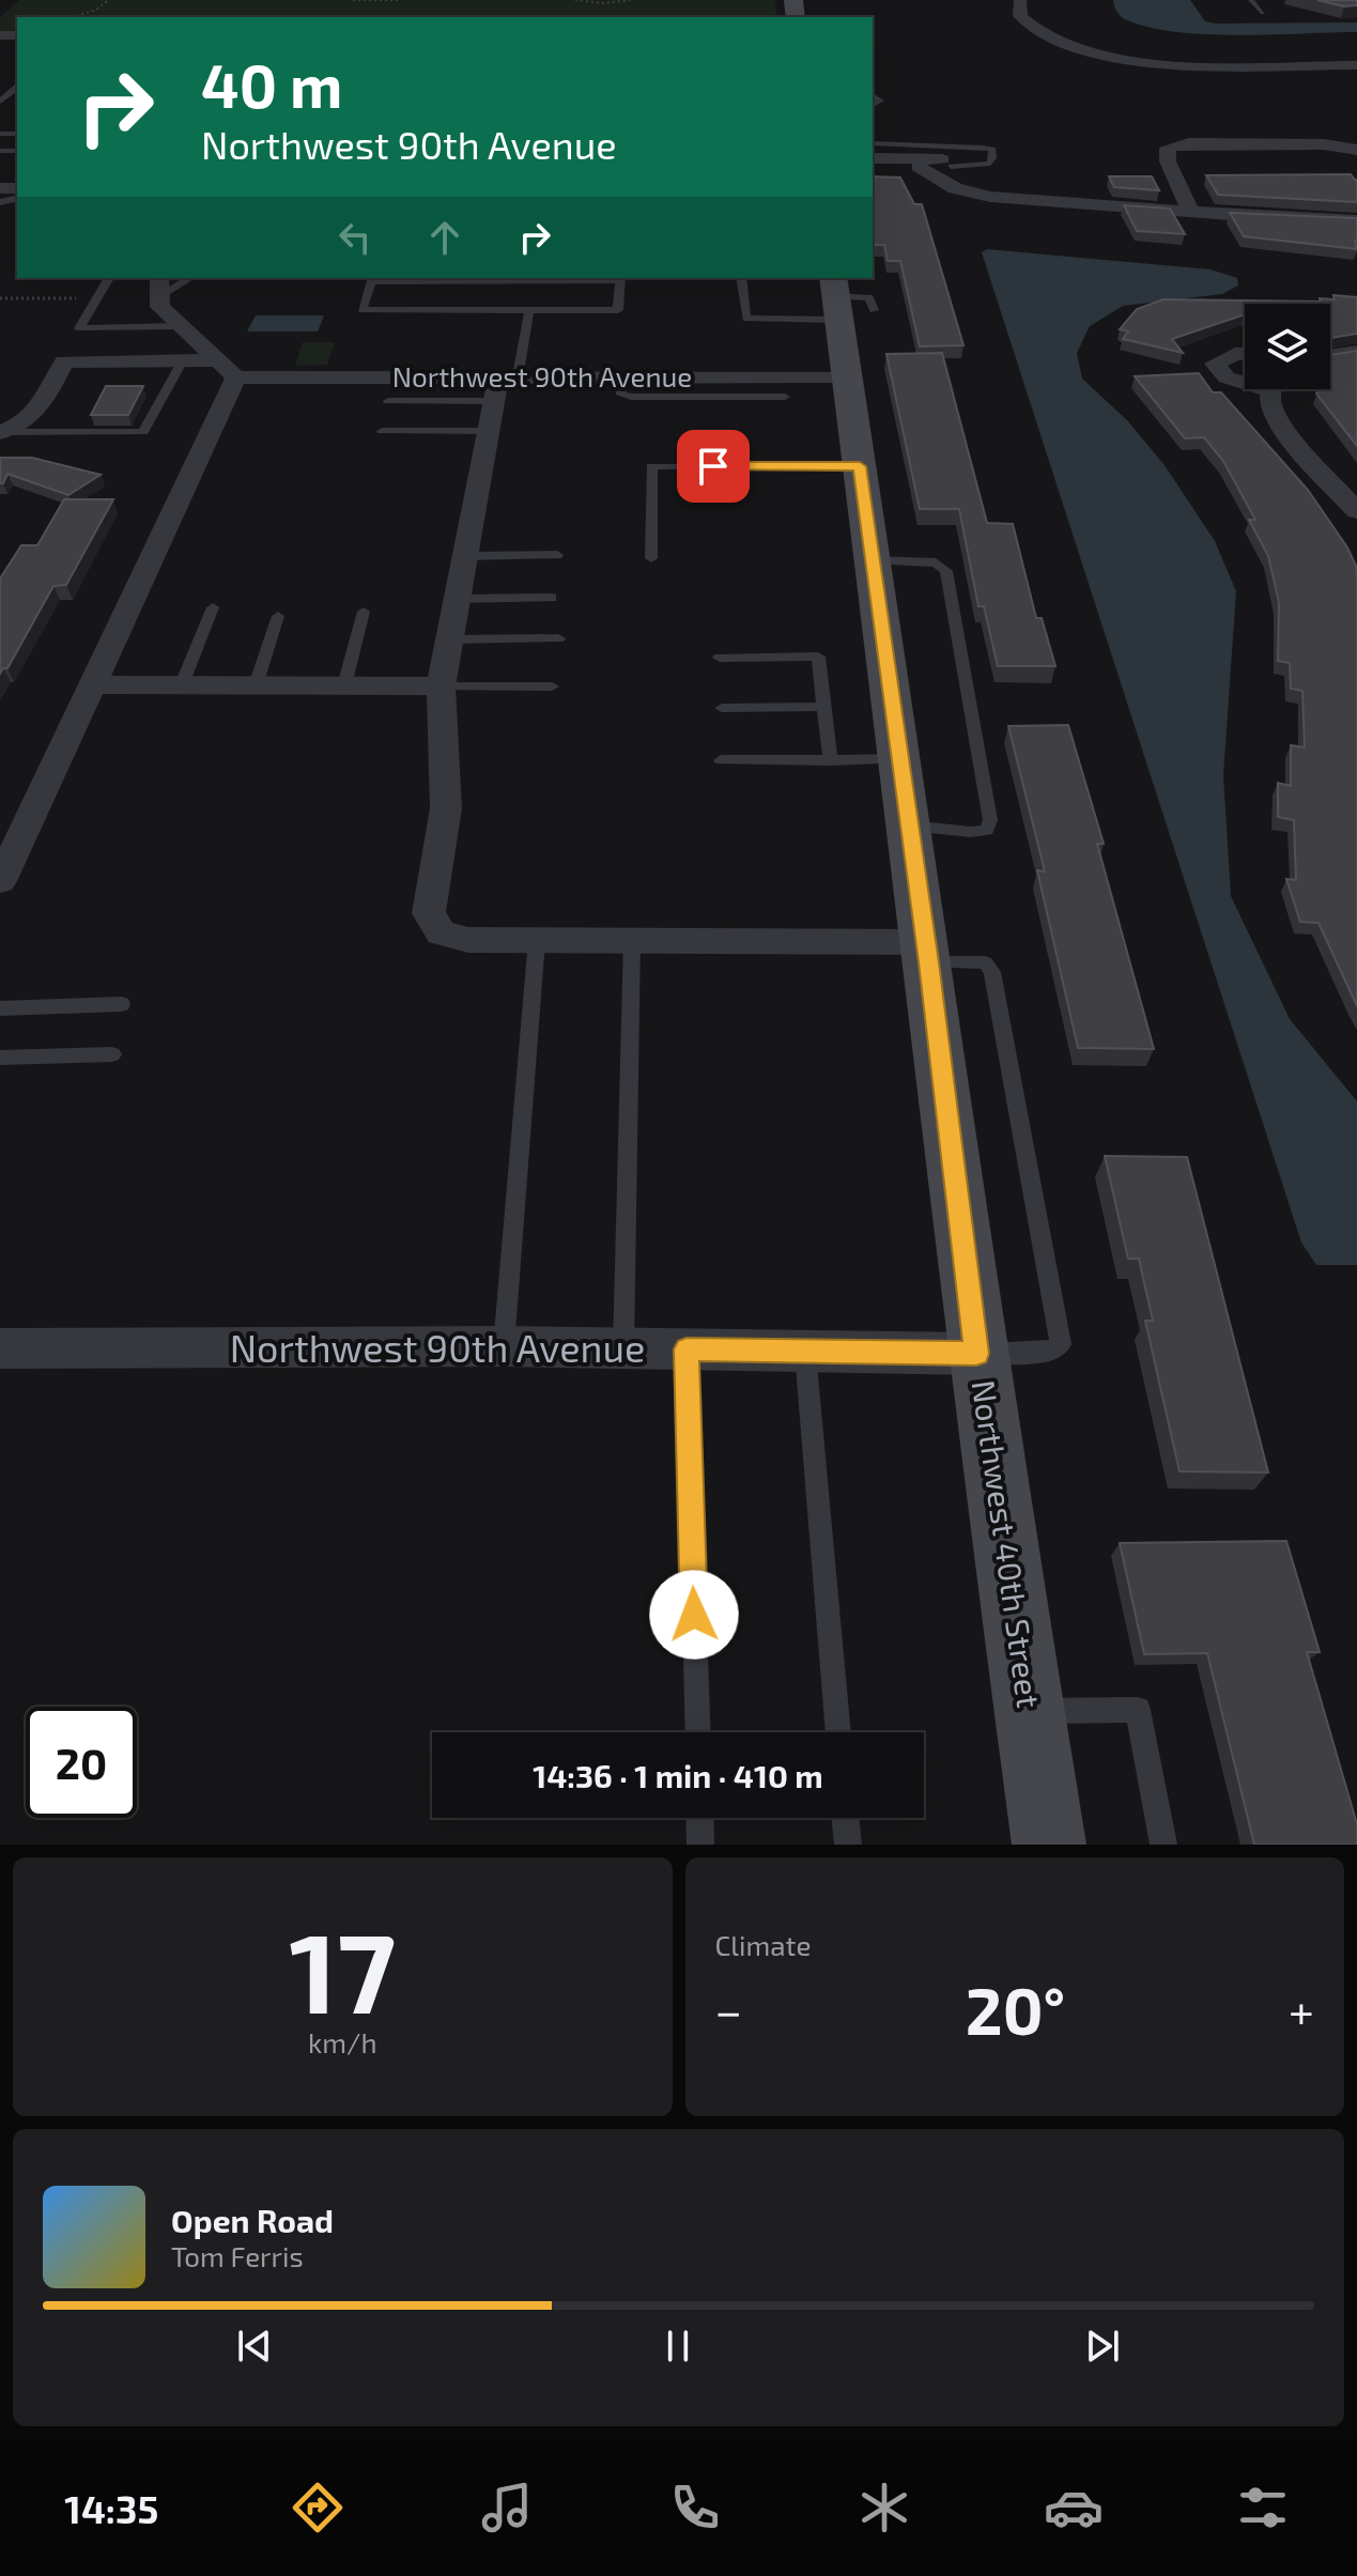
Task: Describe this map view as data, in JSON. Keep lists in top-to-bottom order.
{
  "streets": {
    "street": ["Northwest 90th Avenue", "Northwest 40th Street"]
  },
  "crossings": [
    ["Northwest 90th Avenue", "Northwest 40th Street"]
  ],
  "page": {
    "turn": ["40 m", "Northwest 90th Avenue"],
    "limit": "20",
    "trip": "14:36 · 1 min · 410 m",
    "tile": [
      ["17", "km/h"],
      "Climate"
    ],
    "heat": ["−", "20°", "+"],
    "song": ["Open Road", "Tom Ferris"],
    "tabs": "14:35"
  }
}
